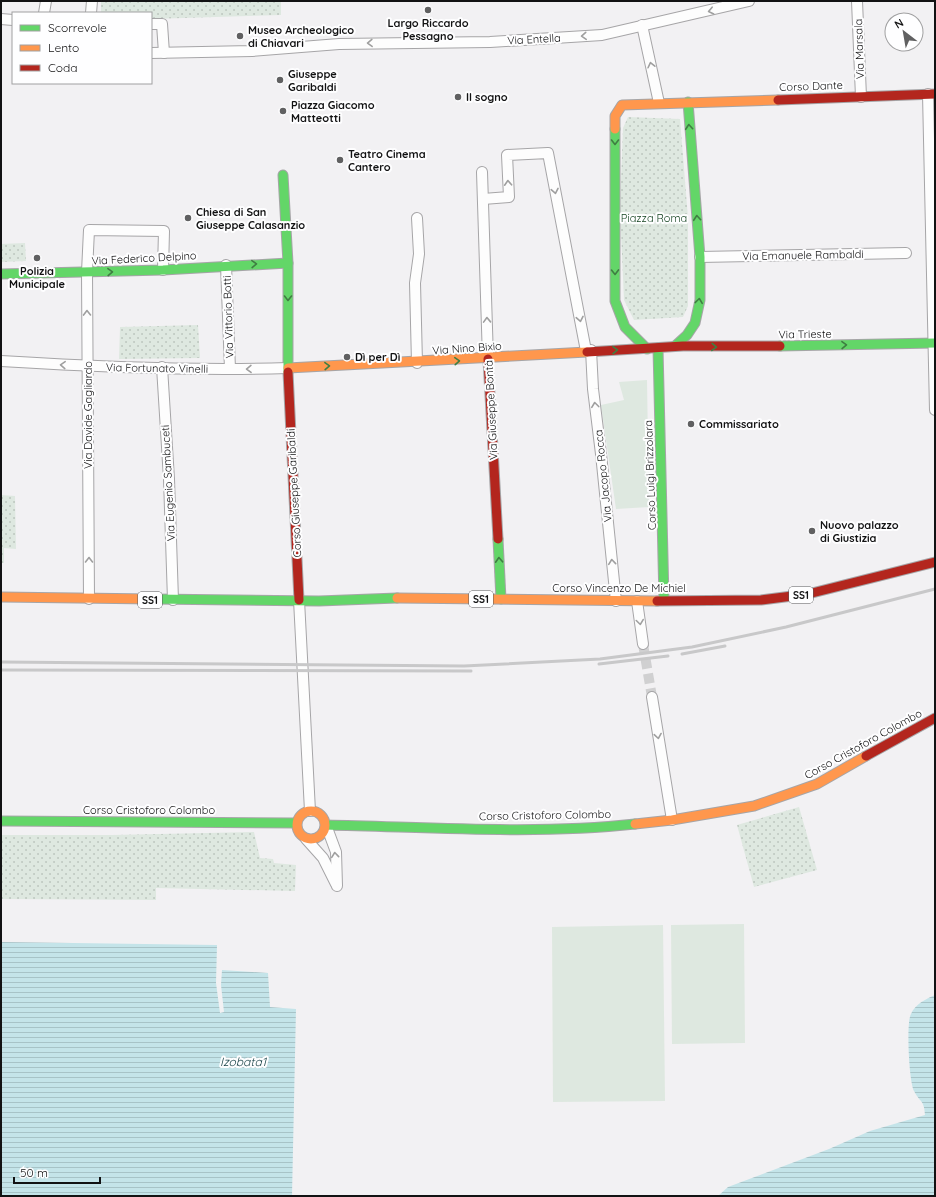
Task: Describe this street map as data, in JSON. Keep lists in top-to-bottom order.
{
  "streets": {
    "street": [
      "Via Entella",
      "Via Marsala",
      "Corso Dante",
      "Via Emanuele Rambaldi",
      "Via Federico Delpino",
      "Via Vittorio Botti",
      "Via Trieste",
      "Via Nino Bixio",
      "Via Fortunato Vinelli",
      "Via Giuseppe Bontà",
      "Via Davide Gagliardo",
      "Corso Luigi Brizzolara",
      "Via Jacopo Rocca",
      "Via Eugenio Sambuceti",
      "Corso Giuseppe Garibaldi",
      "Corso Vincenzo De Michiel",
      "SS1",
      "Corso Cristoforo Colombo"
    ]
  },
  "crossings": [
    ["Via Marsala", "Corso Dante"],
    ["Via Federico Delpino", "Via Vittorio Botti"],
    ["Via Federico Delpino", "Via Davide Gagliardo"],
    ["Via Federico Delpino", "Corso Giuseppe Garibaldi"],
    ["Via Vittorio Botti", "Via Fortunato Vinelli"],
    ["Via Nino Bixio", "Via Fortunato Vinelli"],
    ["Via Nino Bixio", "Via Giuseppe Bontà"],
    ["Via Nino Bixio", "Via Jacopo Rocca"],
    ["Via Nino Bixio", "Corso Giuseppe Garibaldi"],
    ["Via Fortunato Vinelli", "Via Davide Gagliardo"],
    ["Via Fortunato Vinelli", "Via Eugenio Sambuceti"],
    ["Via Fortunato Vinelli", "Corso Giuseppe Garibaldi"],
    ["Via Giuseppe Bontà", "Via Jacopo Rocca"],
    ["Via Giuseppe Bontà", "Corso Vincenzo De Michiel"],
    ["Via Davide Gagliardo", "SS1"],
    ["Corso Luigi Brizzolara", "Corso Vincenzo De Michiel"],
    ["Via Jacopo Rocca", "Corso Vincenzo De Michiel"],
    ["Via Eugenio Sambuceti", "SS1"],
    ["Corso Giuseppe Garibaldi", "Corso Vincenzo De Michiel"],
    ["Corso Giuseppe Garibaldi", "SS1"],
    ["Corso Giuseppe Garibaldi", "Corso Cristoforo Colombo"],
    ["Corso Vincenzo De Michiel", "SS1"]
  ],
  "one_way": [
    "Via Entella",
    "Via Federico Delpino",
    "Via Trieste",
    "Via Nino Bixio",
    "Via Fortunato Vinelli",
    "Via Davide Gagliardo"
  ],
  "water": ["Izobata1"],
  "parks": ["Piazza Roma"],
  "places": [
    "Largo Riccardo Pessagno",
    "Museo Archeologico di Chiavari",
    "Giuseppe Garibaldi",
    "Il sogno",
    "Piazza Giacomo Matteotti",
    "Teatro Cinema Cantero",
    "Chiesa di San Giuseppe Calasanzio",
    "Polizia Municipale",
    "Dì per Dì",
    "Commissariato",
    "Nuovo palazzo di Giustizia"
  ],
  "legend": ["Scorrevole", "Lento", "Coda"],
  "scale_bar": "50 m",
  "north": "top left"
}
